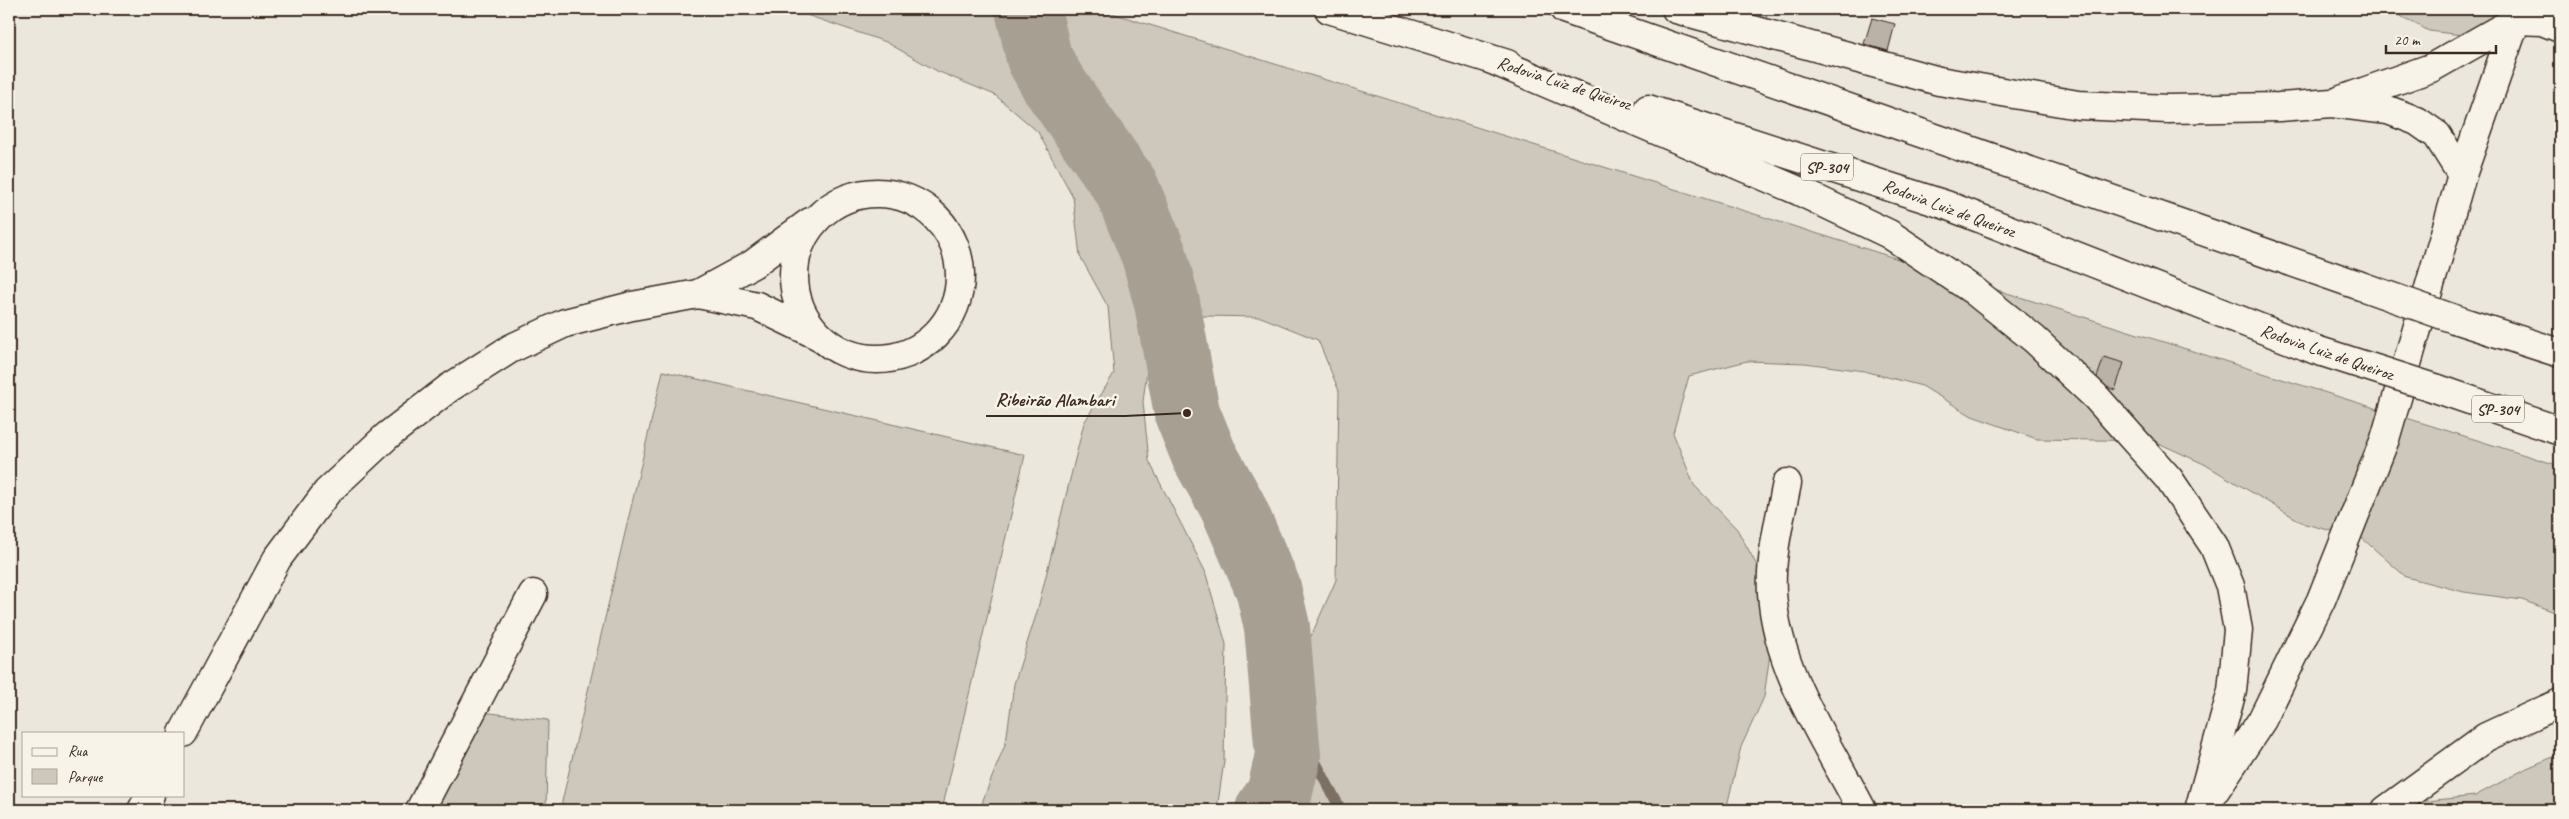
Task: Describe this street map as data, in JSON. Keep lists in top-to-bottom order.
{
  "streets": {
    "main road": ["Rodovia Luiz de Queiroz", "SP-304"]
  },
  "places": ["Ribeirão Alambari"],
  "legend": ["Rua", "Parque"],
  "scale_bar": "20 m"
}
